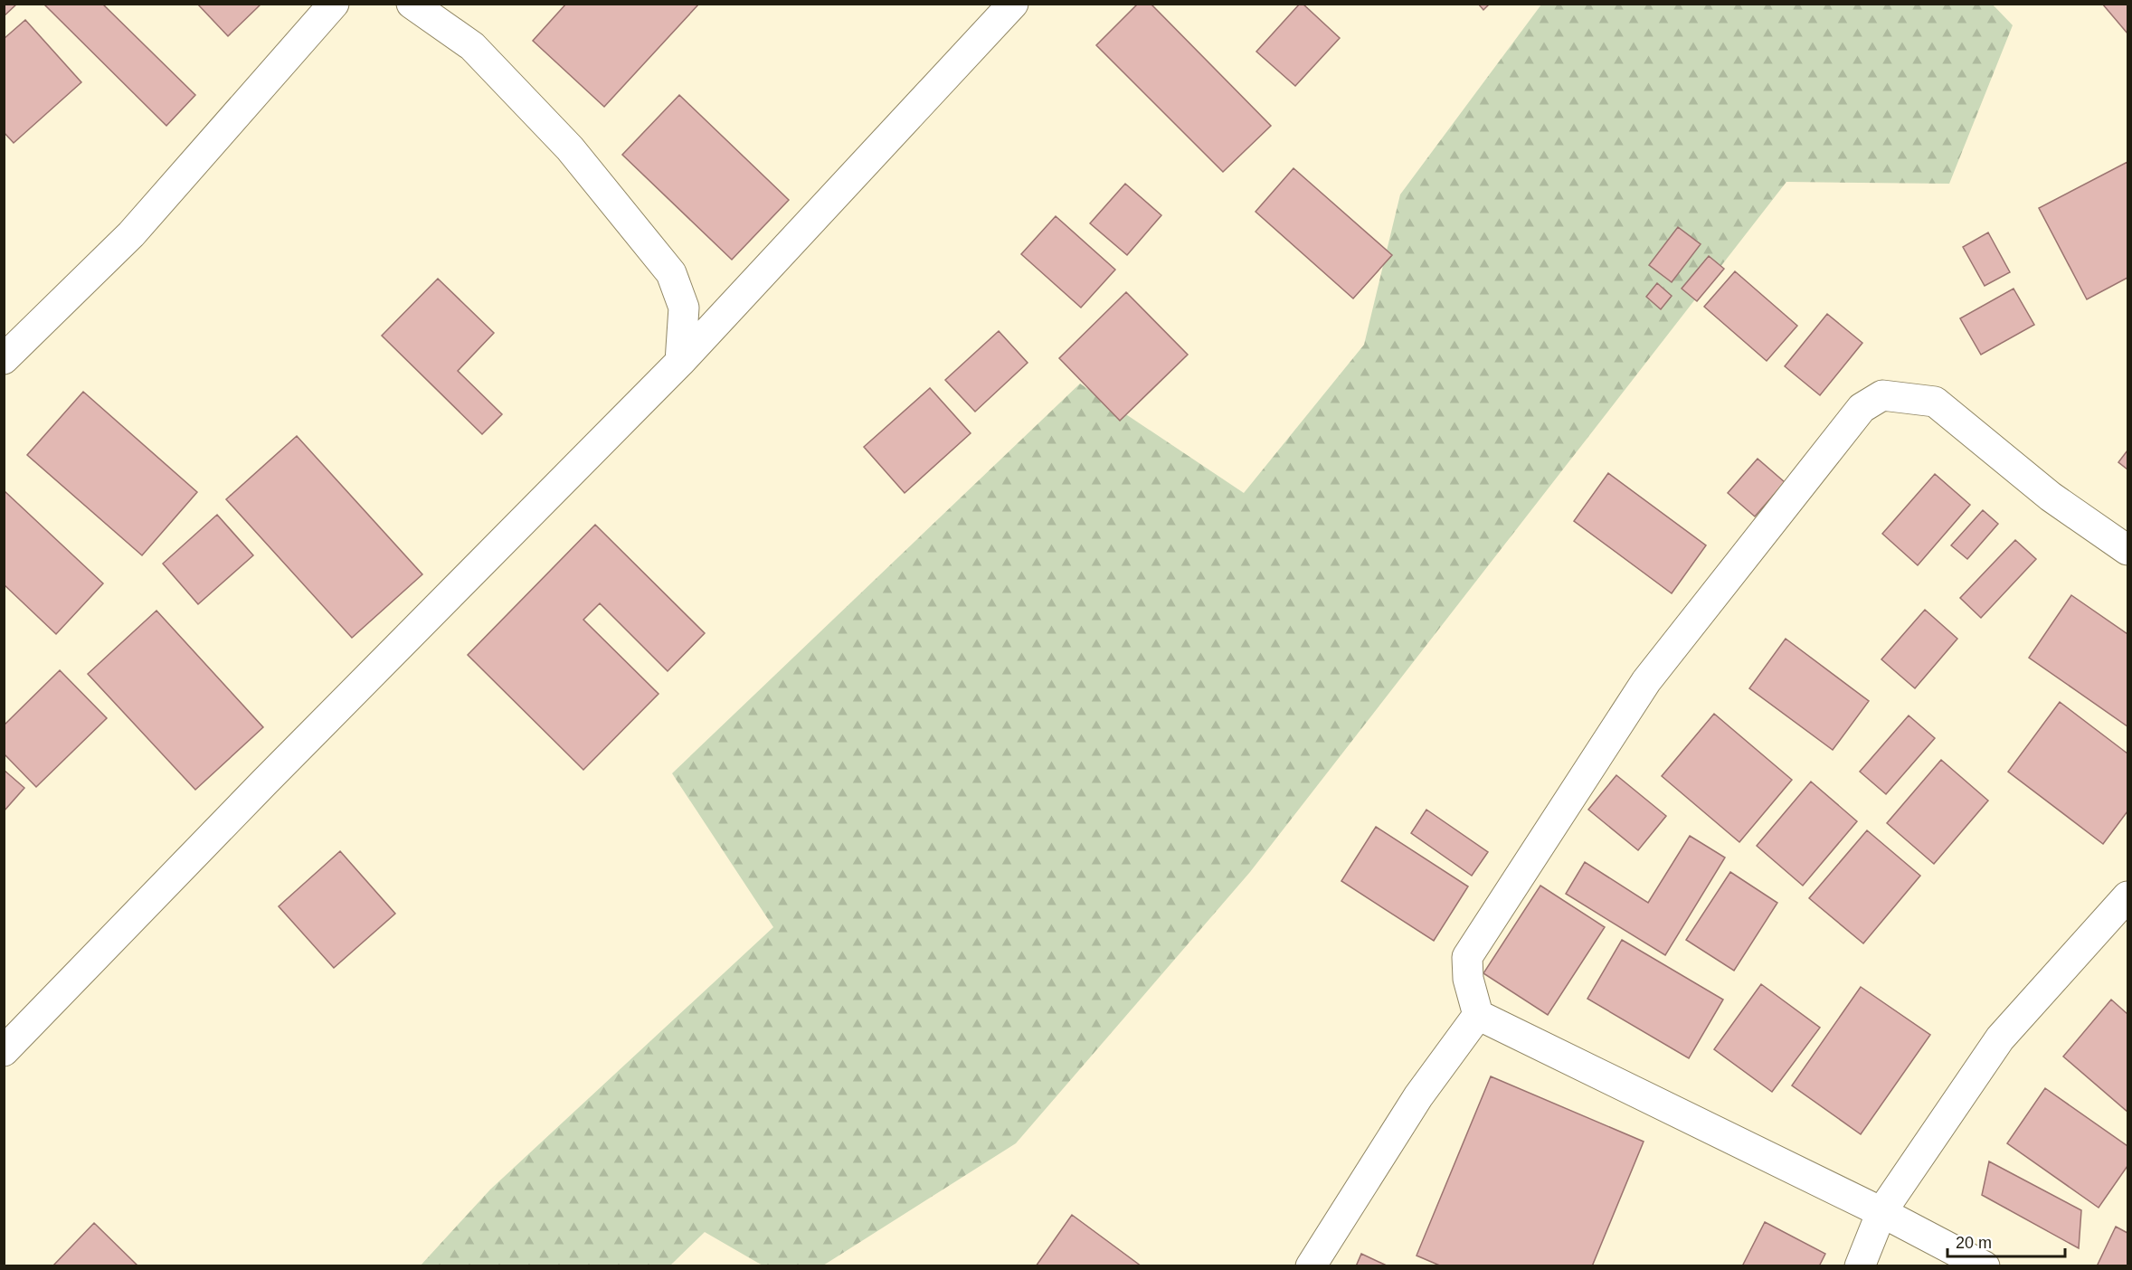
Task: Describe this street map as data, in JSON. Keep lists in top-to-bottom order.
{
  "scale_bar": "20 m"
}
